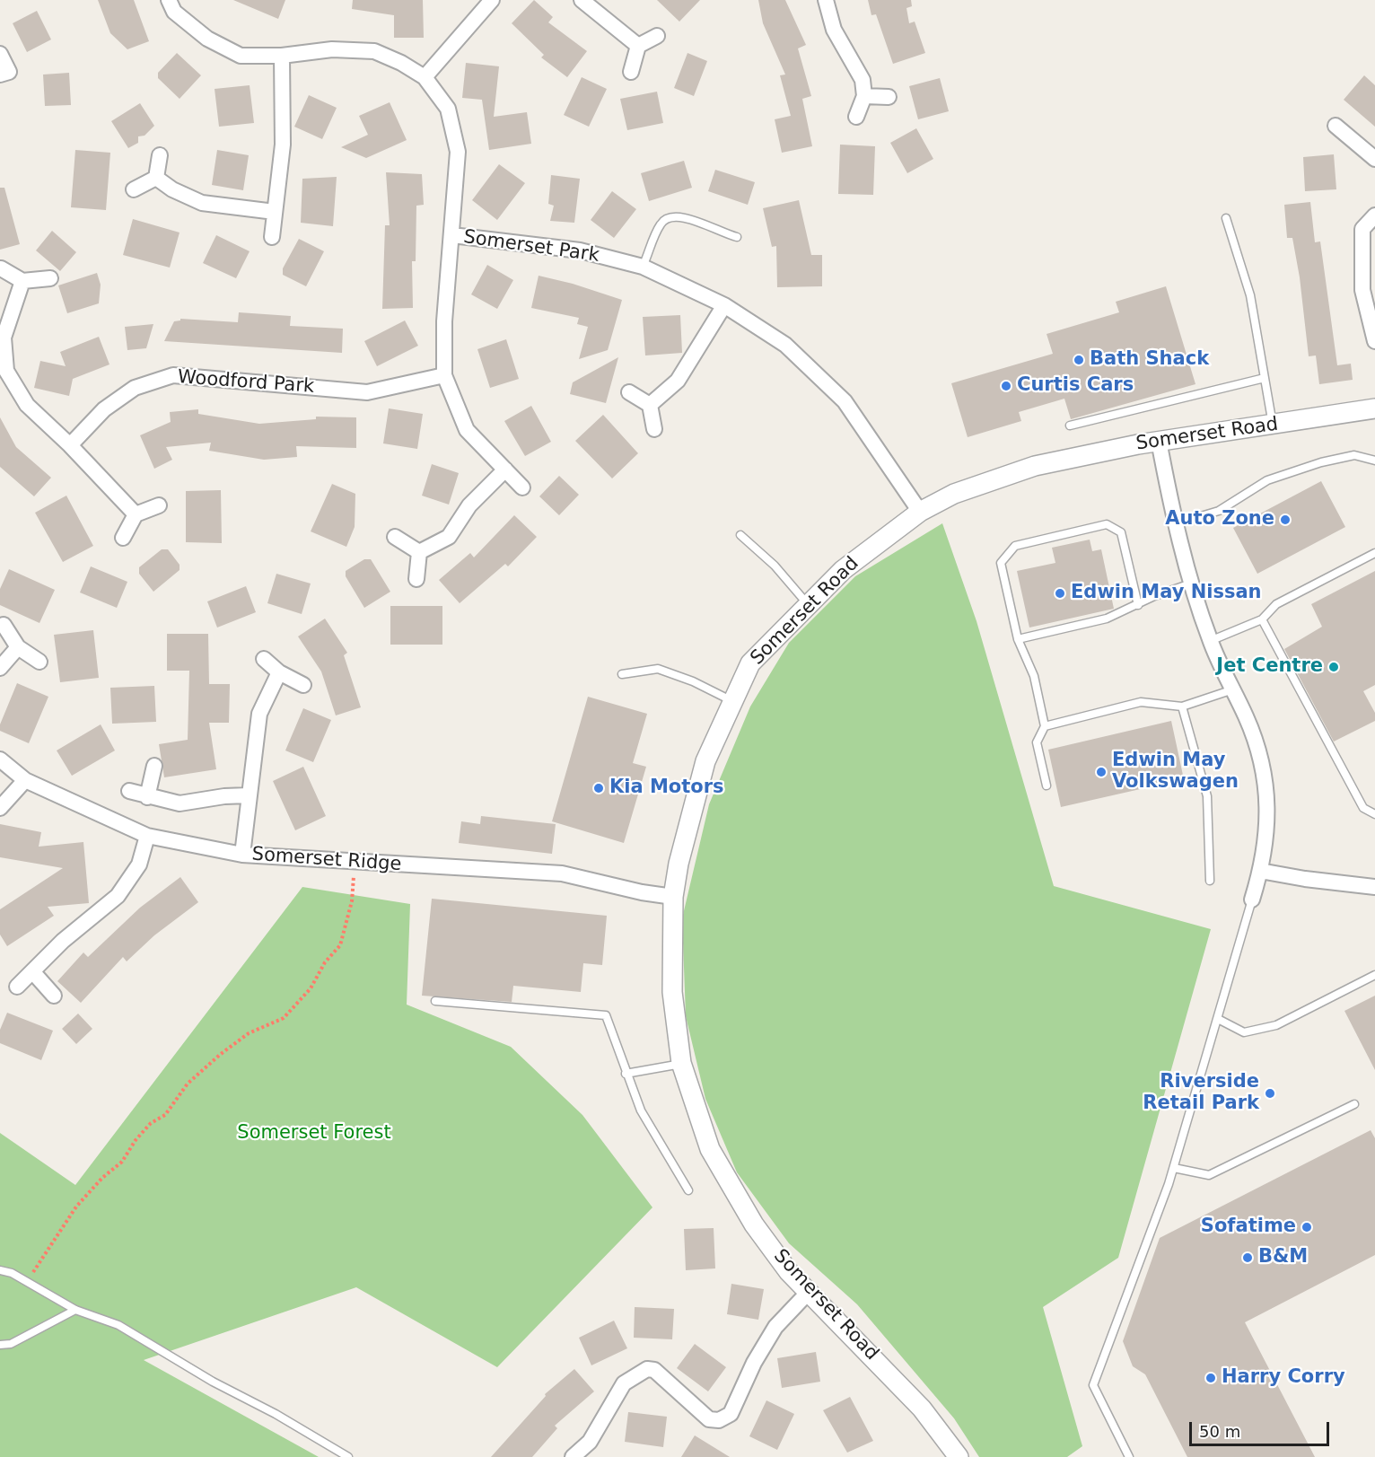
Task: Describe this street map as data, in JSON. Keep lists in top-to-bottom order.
{
  "streets": {
    "street": [
      "Somerset Park",
      "Woodford Park",
      "Somerset Road",
      "Somerset Ridge"
    ]
  },
  "crossings": [
    ["Somerset Park", "Somerset Road"],
    ["Somerset Road", "Somerset Ridge"]
  ],
  "parks": ["Somerset Forest"],
  "places": [
    "Bath Shack",
    "Curtis Cars",
    "Auto Zone",
    "Edwin May Nissan",
    "Jet Centre",
    "Edwin May Volkswagen",
    "Kia Motors",
    "Riverside Retail Park",
    "Sofatime",
    "B&M",
    "Harry Corry"
  ],
  "scale_bar": "50 m"
}
